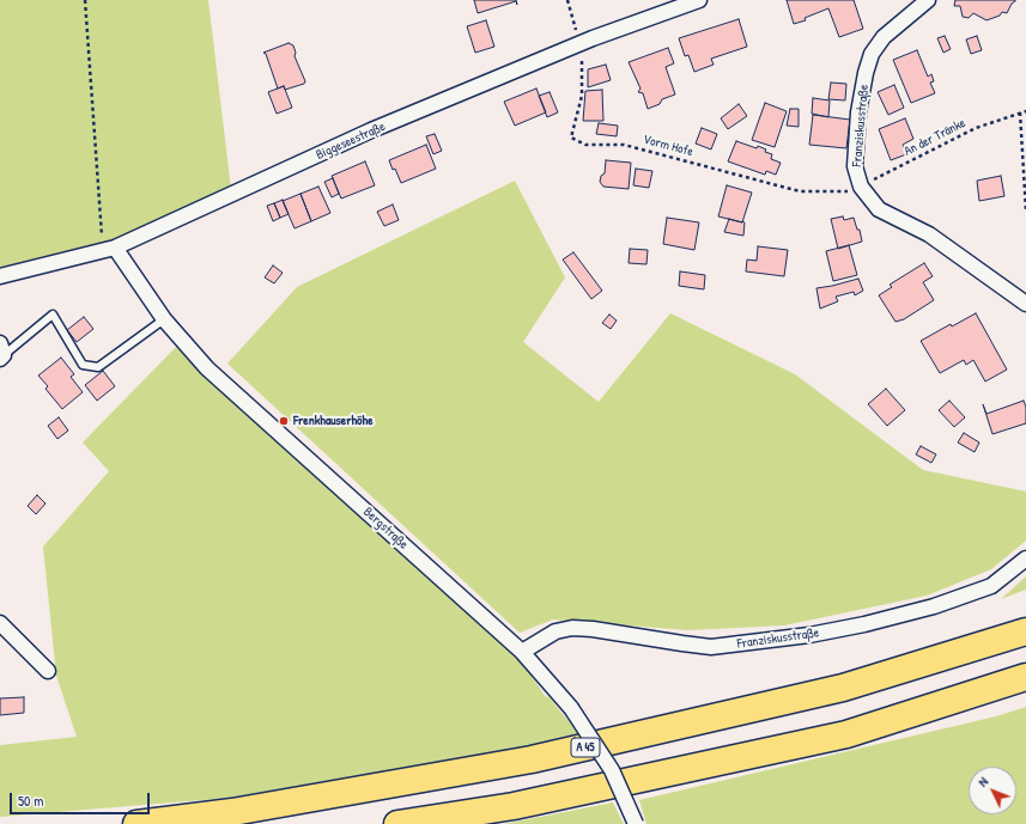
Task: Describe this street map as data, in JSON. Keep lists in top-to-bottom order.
{
  "streets": {
    "highway": ["A 45"],
    "street": ["Franziskusstraße", "Biggeseestraße", "Bergstraße"],
    "path": ["An der Tränke", "Vorm Hofe"]
  },
  "crossings": [
    ["Franziskusstraße", "An der Tränke"],
    ["Franziskusstraße", "Vorm Hofe"],
    ["Franziskusstraße", "Bergstraße"],
    ["An der Tränke", "Vorm Hofe"],
    ["Biggeseestraße", "Vorm Hofe"],
    ["Biggeseestraße", "Bergstraße"]
  ],
  "places": ["Frenkhauserhöhe"],
  "scale_bar": "50 m",
  "north": "top left"
}
